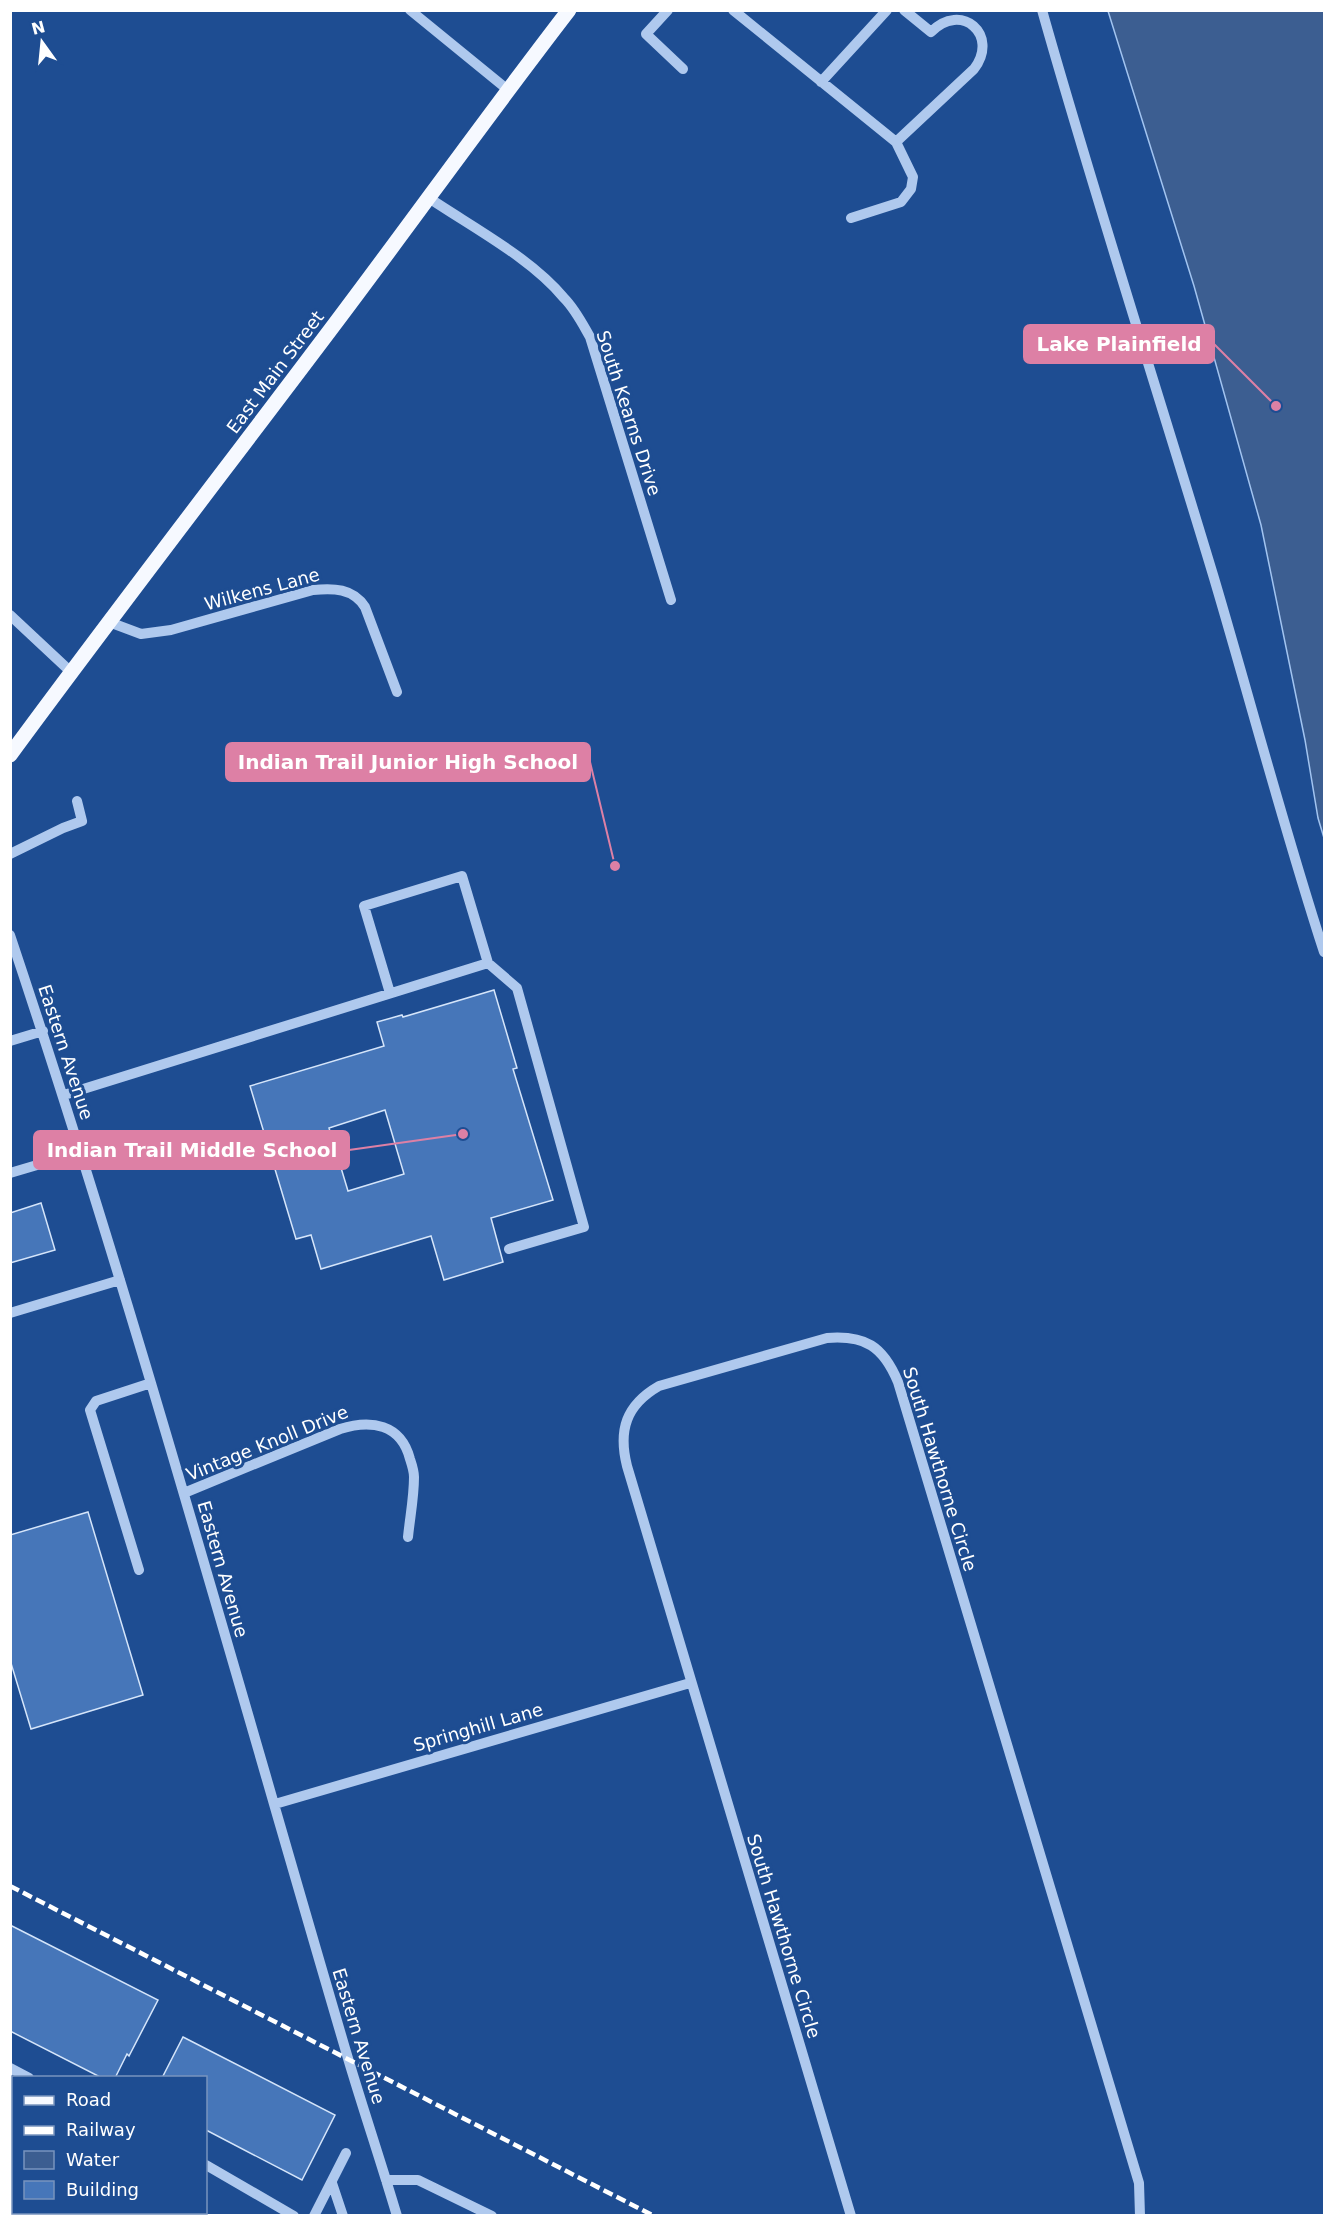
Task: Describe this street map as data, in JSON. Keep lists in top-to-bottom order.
{
  "streets": {
    "main road": ["East Main Street"],
    "street": [
      "South Kearns Drive",
      "Wilkens Lane",
      "Eastern Avenue",
      "Vintage Knoll Drive",
      "South Hawthorne Circle",
      "Springhill Lane"
    ]
  },
  "crossings": [
    ["East Main Street", "South Kearns Drive"],
    ["East Main Street", "Wilkens Lane"],
    ["Eastern Avenue", "Vintage Knoll Drive"],
    ["Eastern Avenue", "Springhill Lane"],
    ["South Hawthorne Circle", "Springhill Lane"]
  ],
  "places": ["Lake Plainfield", "Indian Trail Junior High School", "Indian Trail Middle School"],
  "legend": [
    "Road",
    "Railway",
    "Water",
    "Building"
  ],
  "north": "top"
}
